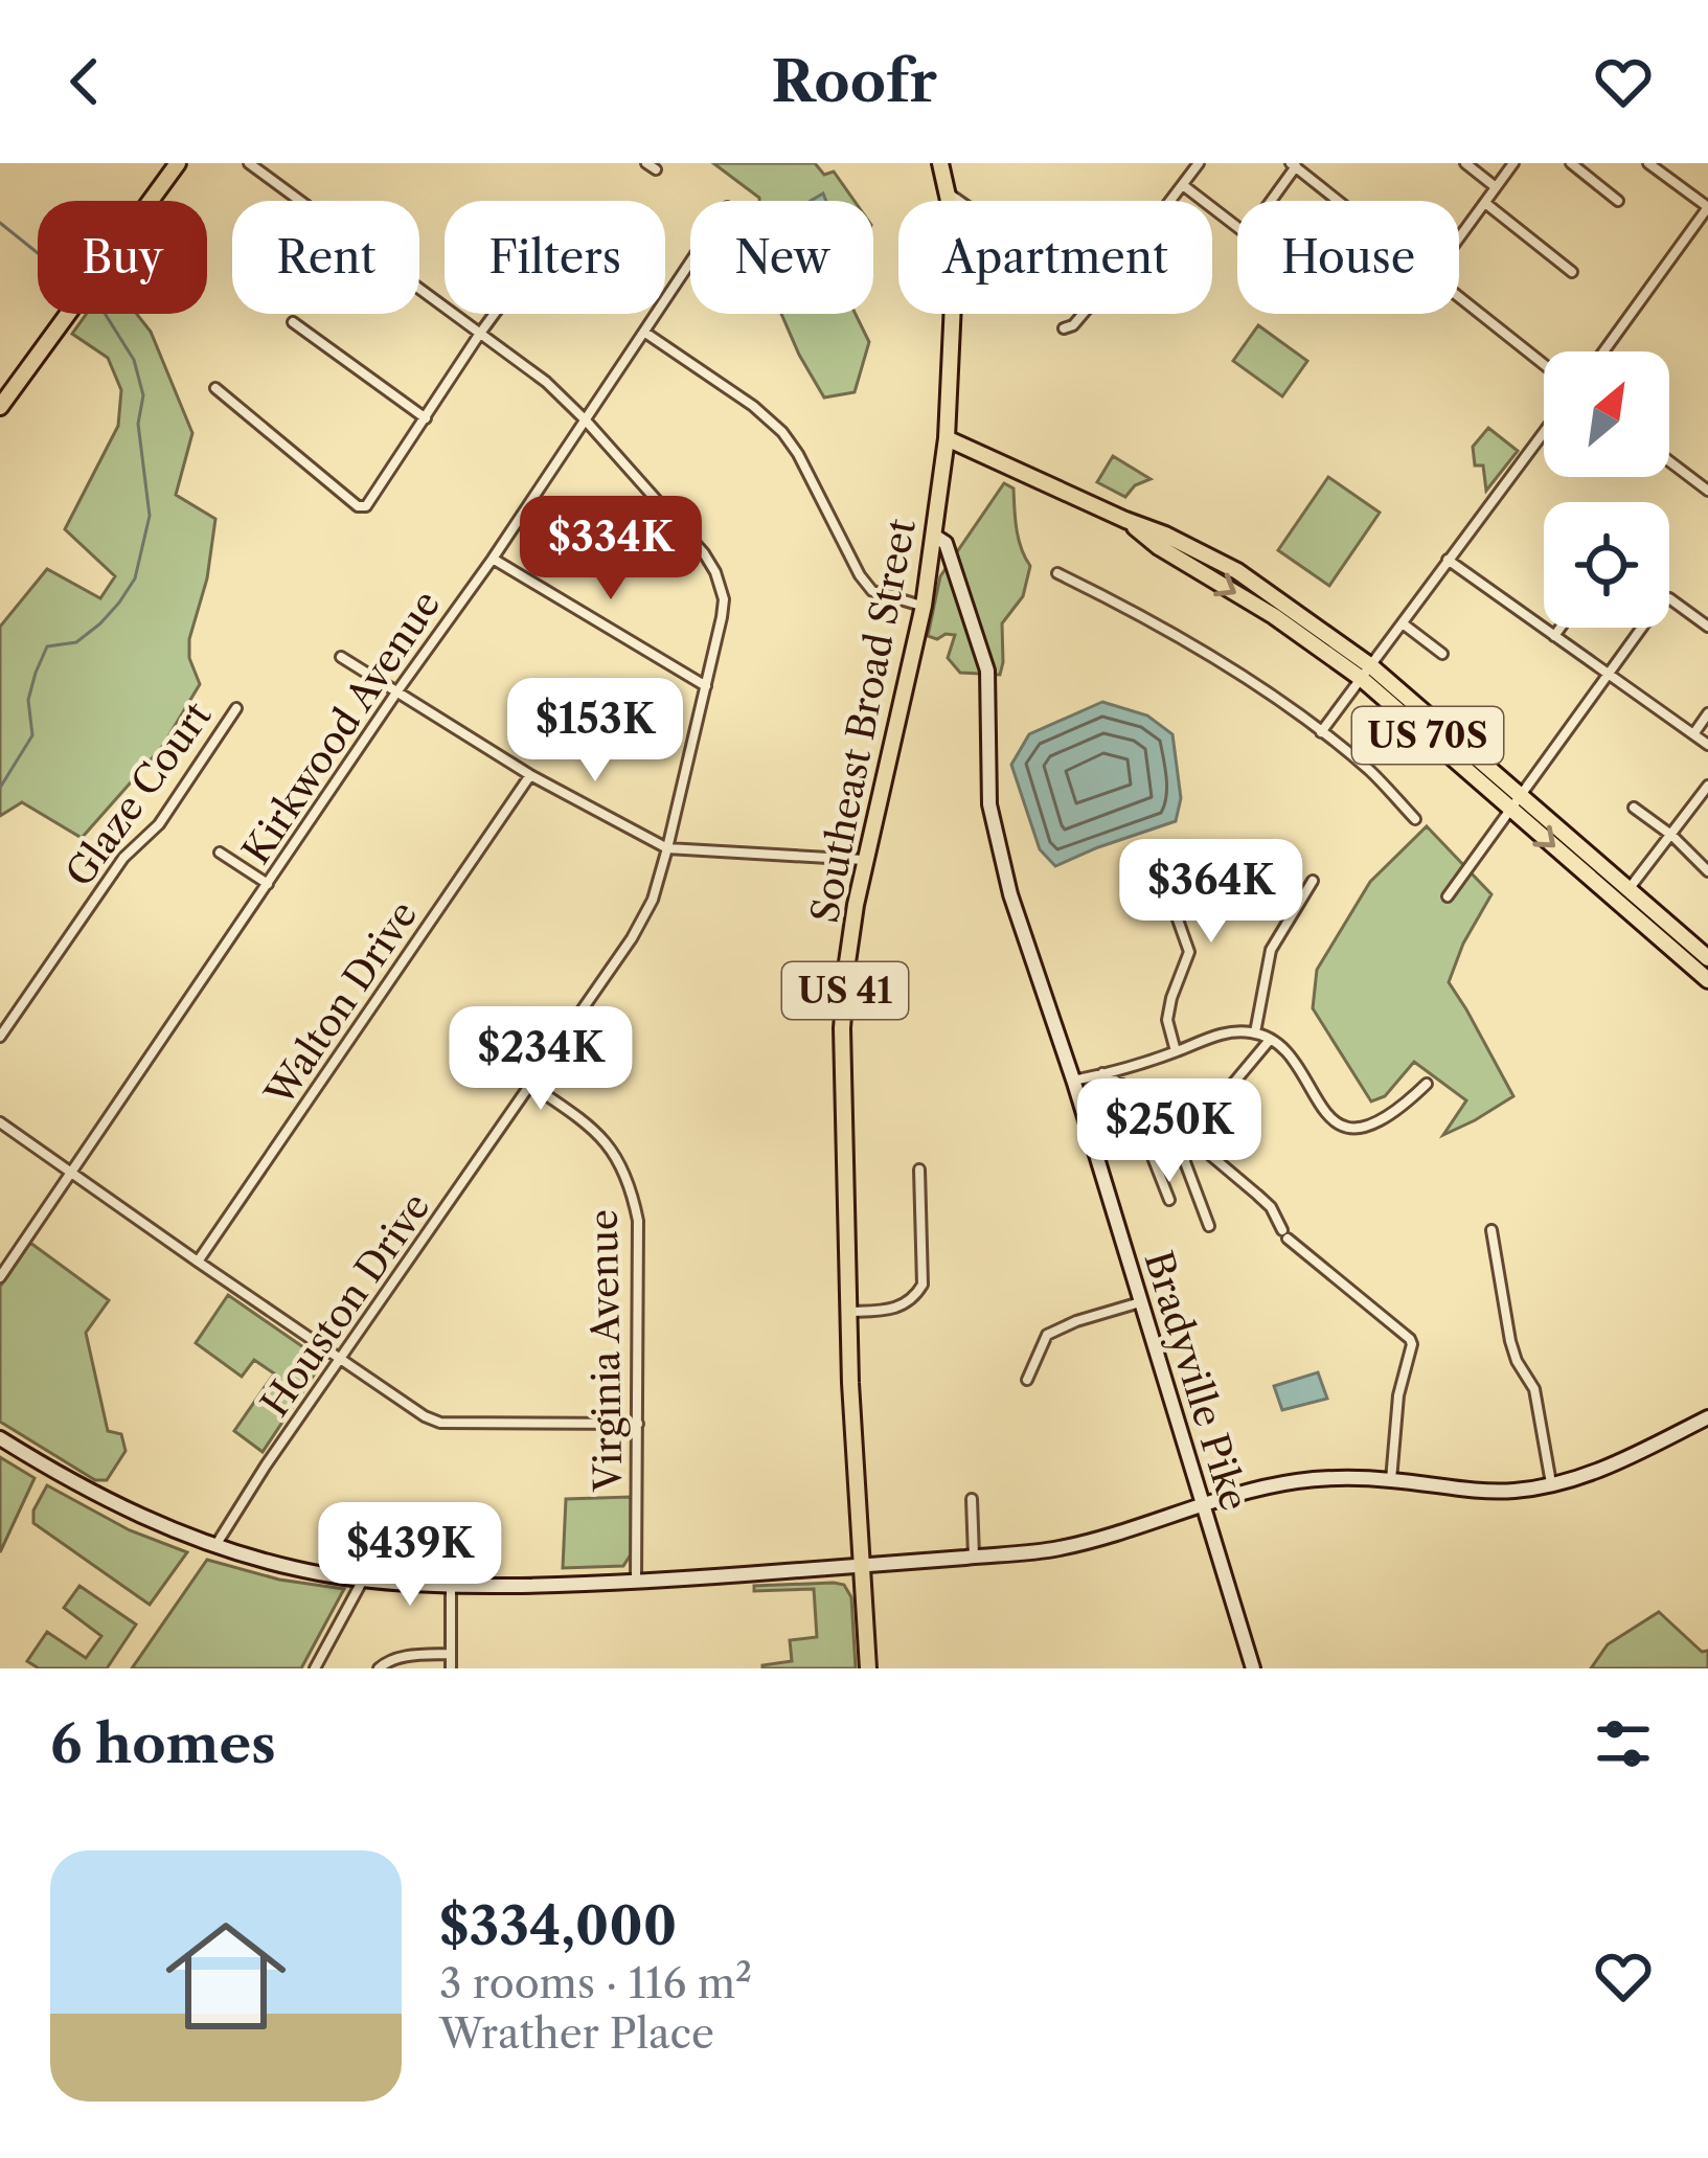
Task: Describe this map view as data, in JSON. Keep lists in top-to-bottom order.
{
  "streets": {
    "main road": [
      "Southeast Broad Street",
      "US 70S",
      "US 41",
      "Bradyville Pike"
    ],
    "street": [
      "Kirkwood Avenue",
      "Glaze Court",
      "Walton Drive",
      "Houston Drive",
      "Virginia Avenue"
    ]
  },
  "crossings": [
    ["Southeast Broad Street", "US 70S"],
    ["Southeast Broad Street", "Bradyville Pike"],
    ["Kirkwood Avenue", "Houston Drive"],
    ["Houston Drive", "Virginia Avenue"]
  ],
  "north": "top right",
  "page": {
    "header": "Roofr",
    "chip": [
      "Buy",
      "Rent",
      "Filters",
      "New",
      "Apartment",
      "House"
    ],
    "price": [
      "$334K",
      "$153K",
      "$364K",
      "$234K",
      "$250K",
      "$439K"
    ],
    "heading": "6 homes",
    "list": [
      {
        "name": "$334,000",
        "note": "3 rooms · 116 m² · Wrather Place"
      }
    ]
  }
}
